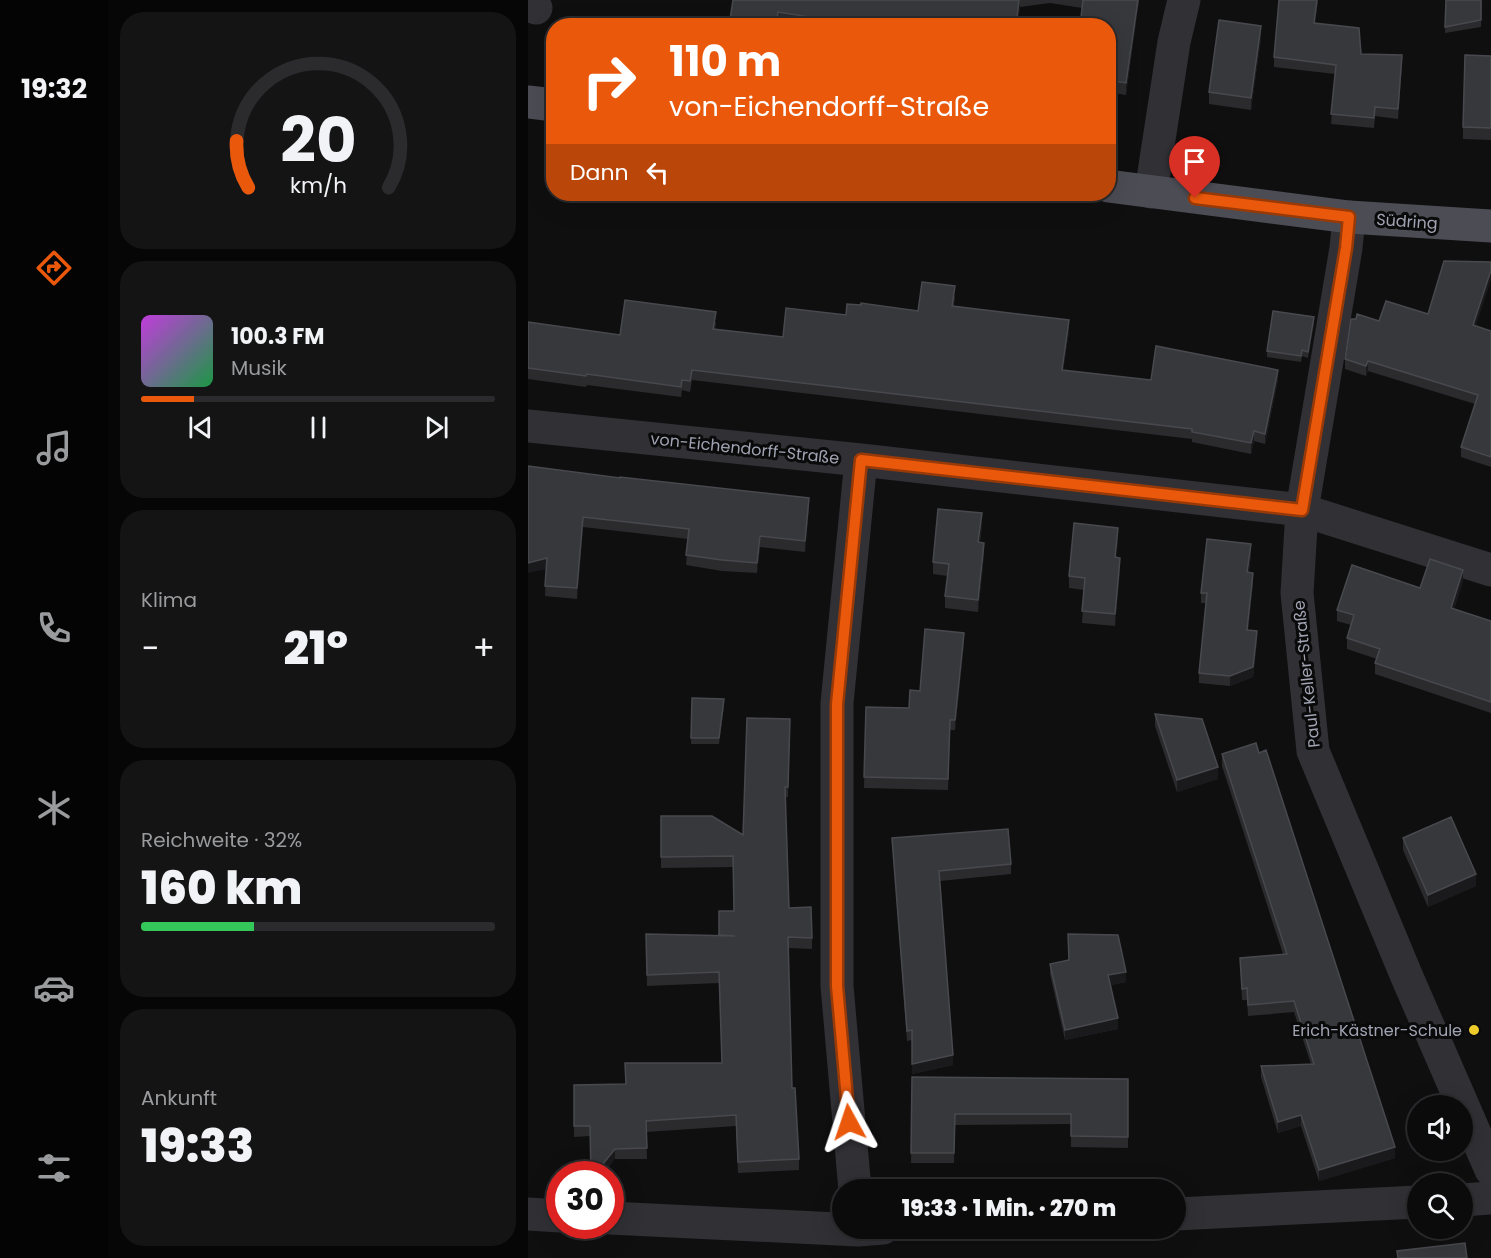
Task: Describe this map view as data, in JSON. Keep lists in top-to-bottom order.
{
  "streets": {
    "main road": ["Südring"],
    "street": ["von-Eichendorff-Straße", "Paul-Keller-Straße"]
  },
  "crossings": [
    ["Südring", "Paul-Keller-Straße"],
    ["von-Eichendorff-Straße", "Paul-Keller-Straße"]
  ],
  "places": ["Erich-Kästner-Schule"],
  "page": {
    "tabs": "19:32",
    "turn": ["110 m", "von-Eichendorff-Straße"],
    "then": "Dann",
    "song": ["100.3 FM", "Musik"],
    "tile": [
      "Klima",
      ["Reichweite · 32%", "160 km"],
      ["Ankunft", "19:33"]
    ],
    "heat": ["−", "21°", "+"],
    "limit": "30",
    "trip": "19:33 · 1 Min. · 270 m",
    "gauge": ["20", "km/h"]
  }
}
